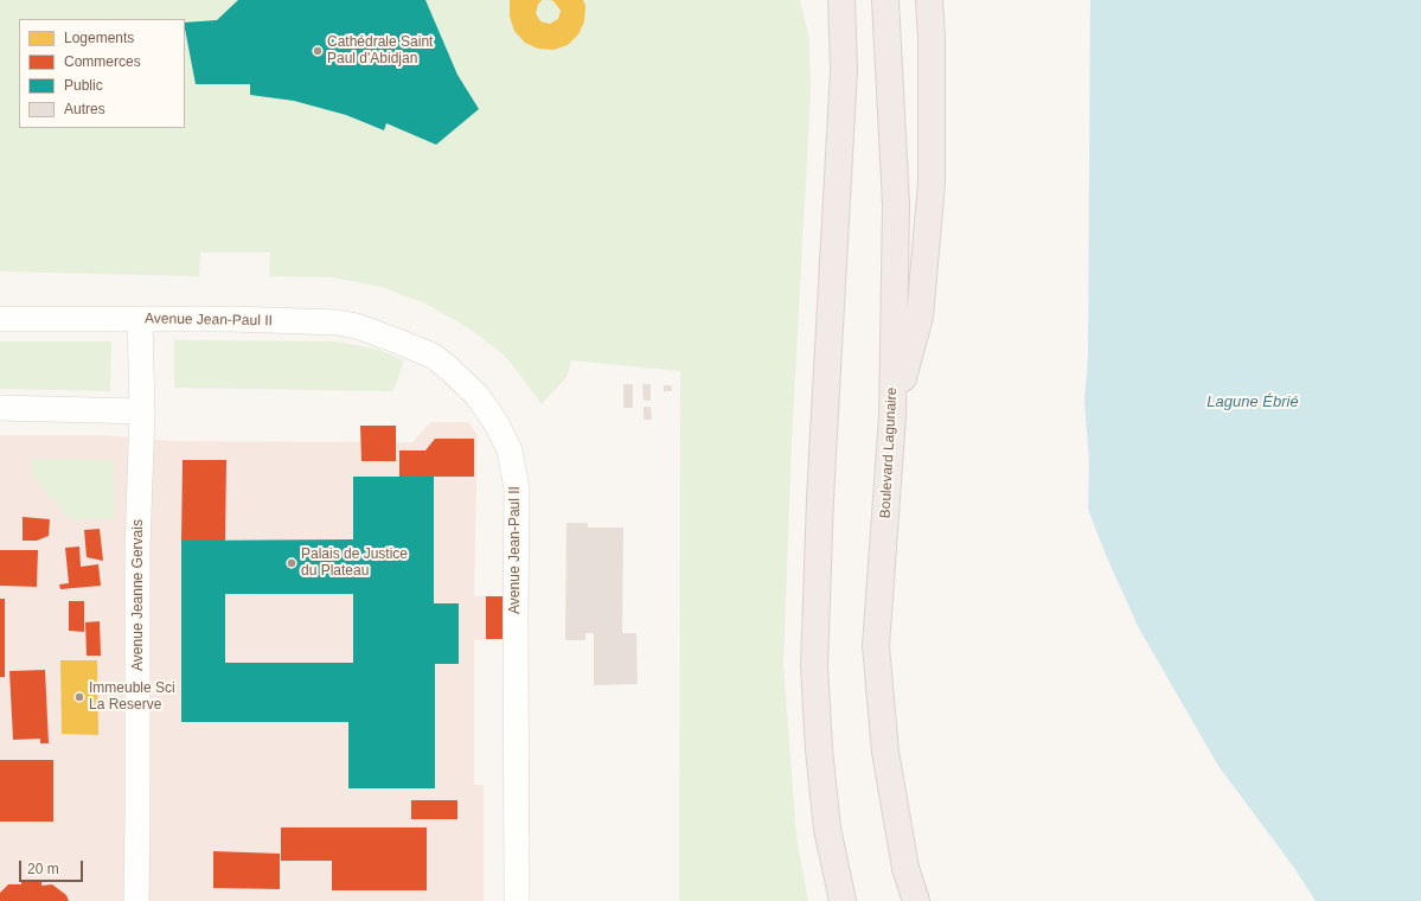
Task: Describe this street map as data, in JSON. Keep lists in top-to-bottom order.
{
  "streets": {
    "highway": ["Boulevard Lagunaire"],
    "main road": ["Avenue Jean-Paul II", "Avenue Jeanne Gervais"]
  },
  "crossings": [
    ["Avenue Jean-Paul II", "Avenue Jeanne Gervais"]
  ],
  "water": ["Lagune Ébrié"],
  "places": ["Cathédrale Saint Paul d'Abidjan", "Palais de Justice du Plateau", "Immeuble Sci La Reserve"],
  "legend": [
    "Logements",
    "Commerces",
    "Public",
    "Autres"
  ],
  "scale_bar": "20 m"
}
